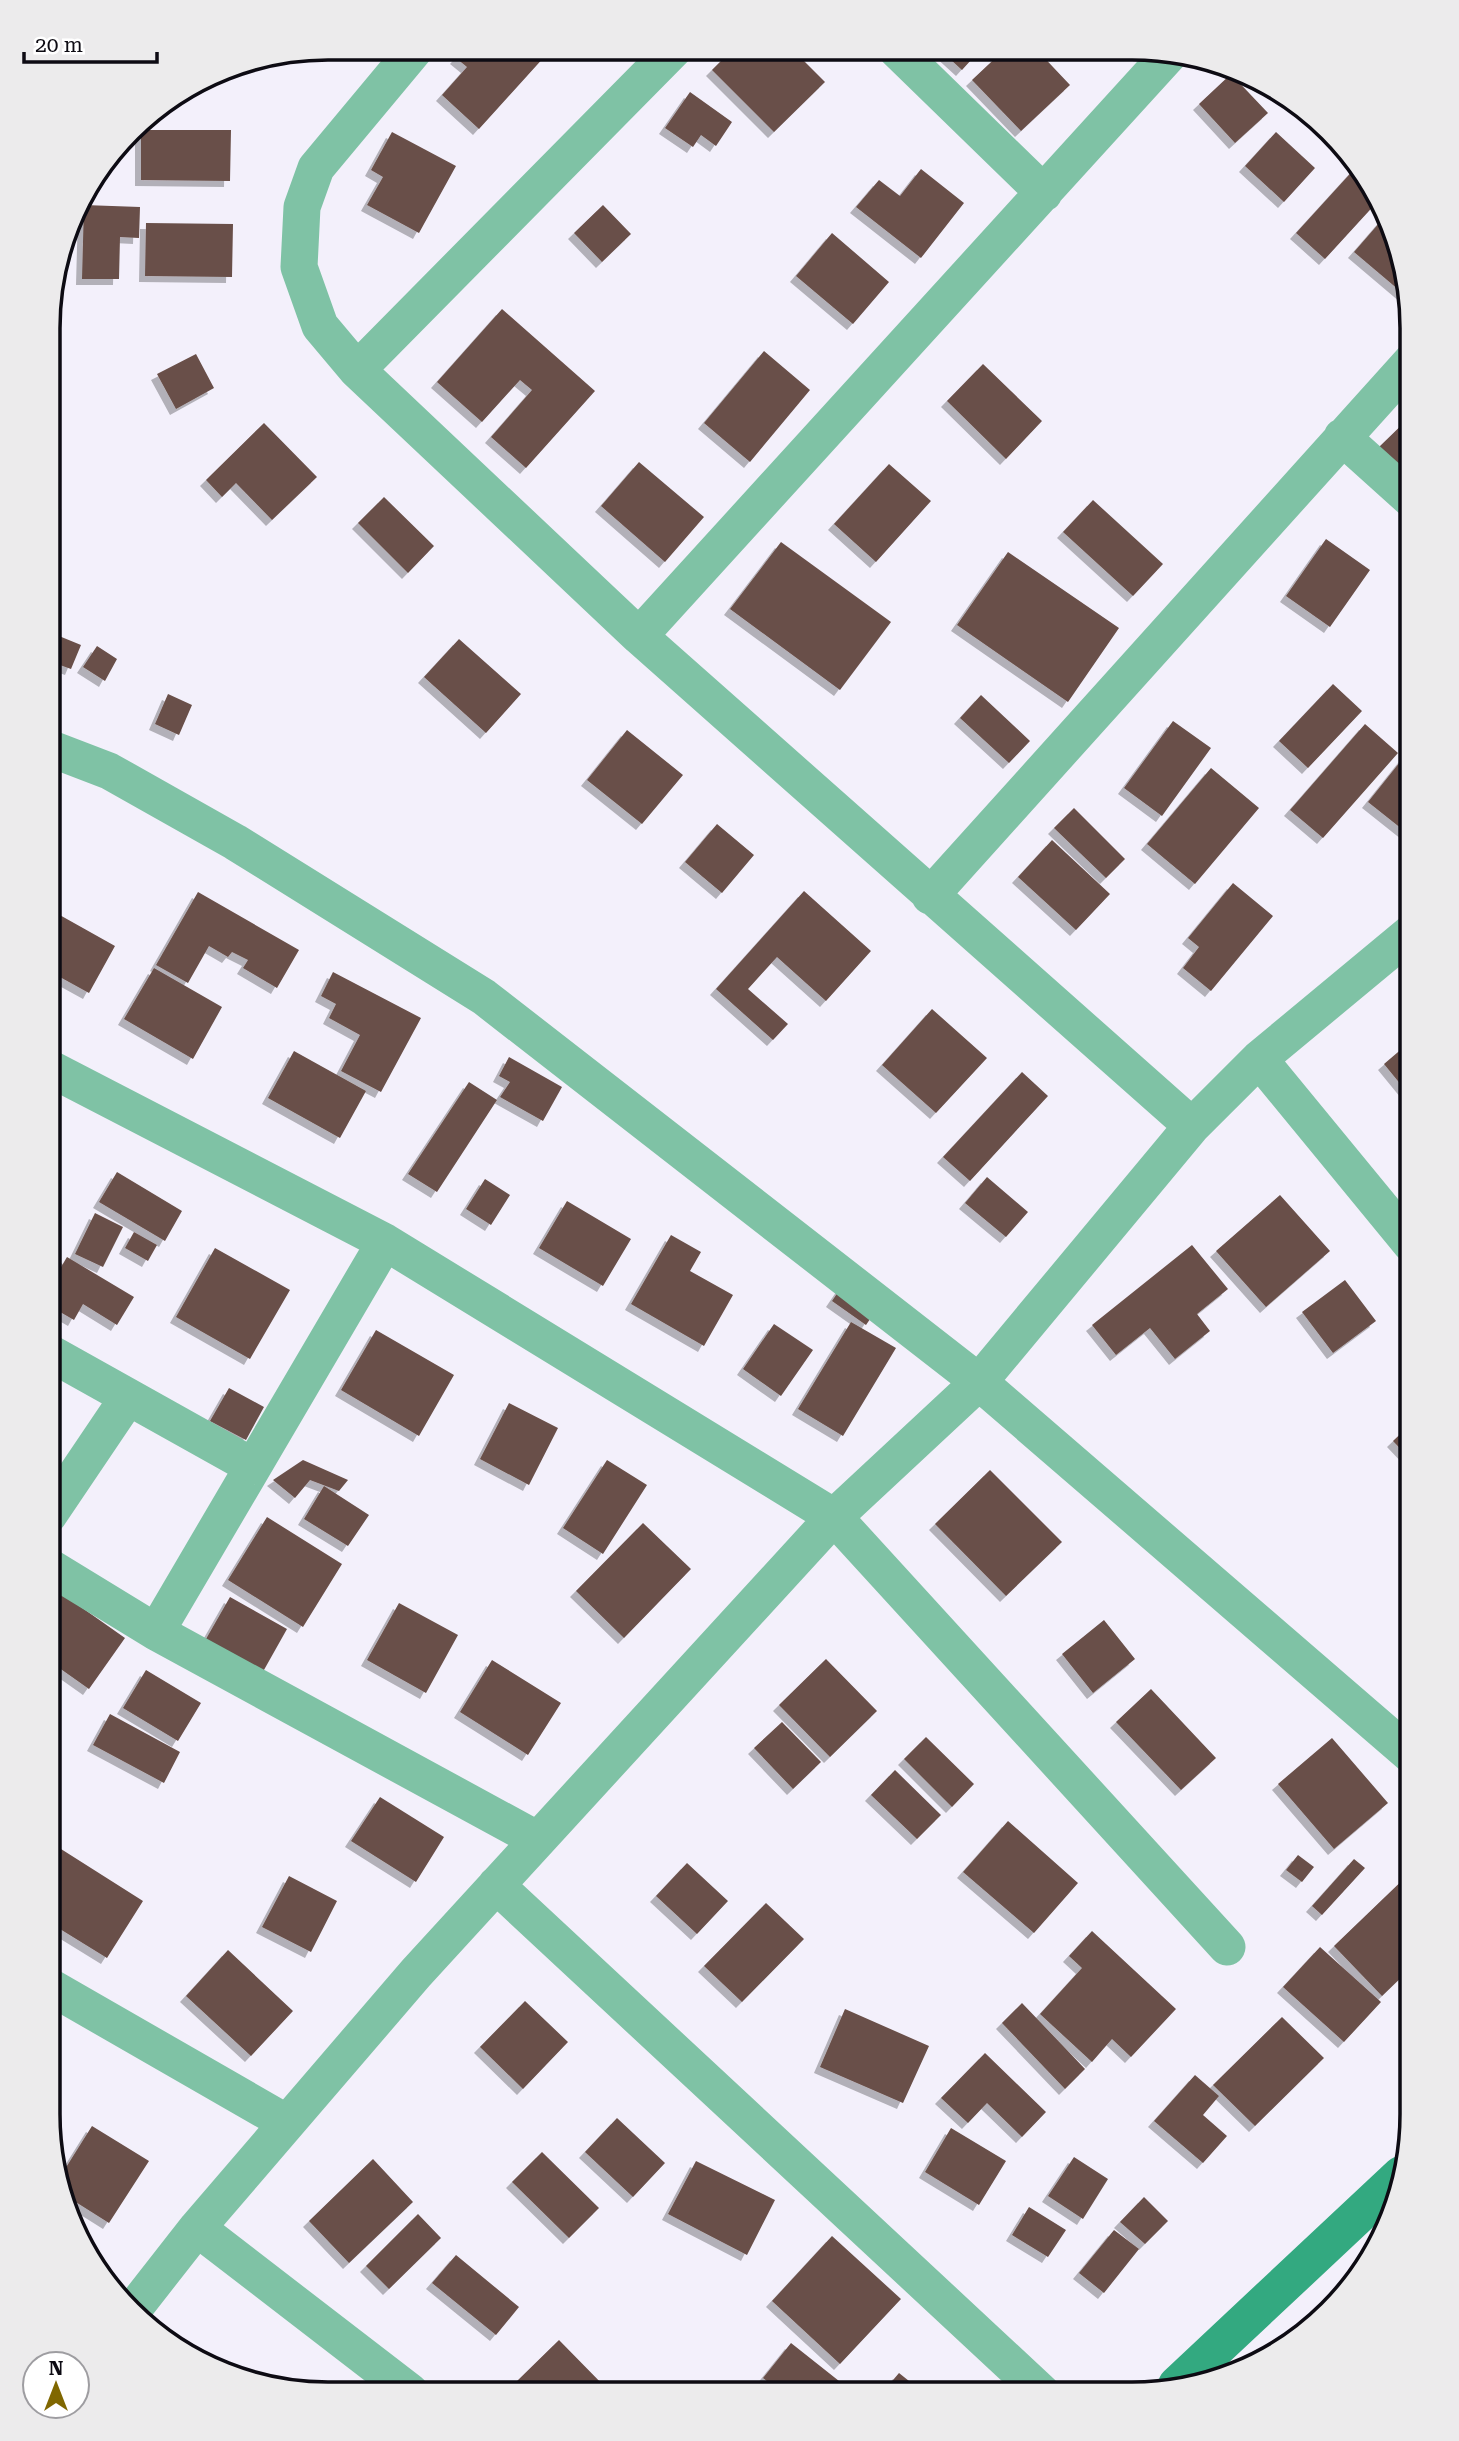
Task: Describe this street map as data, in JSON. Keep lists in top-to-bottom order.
{
  "scale_bar": "20 m",
  "north": "top"
}
